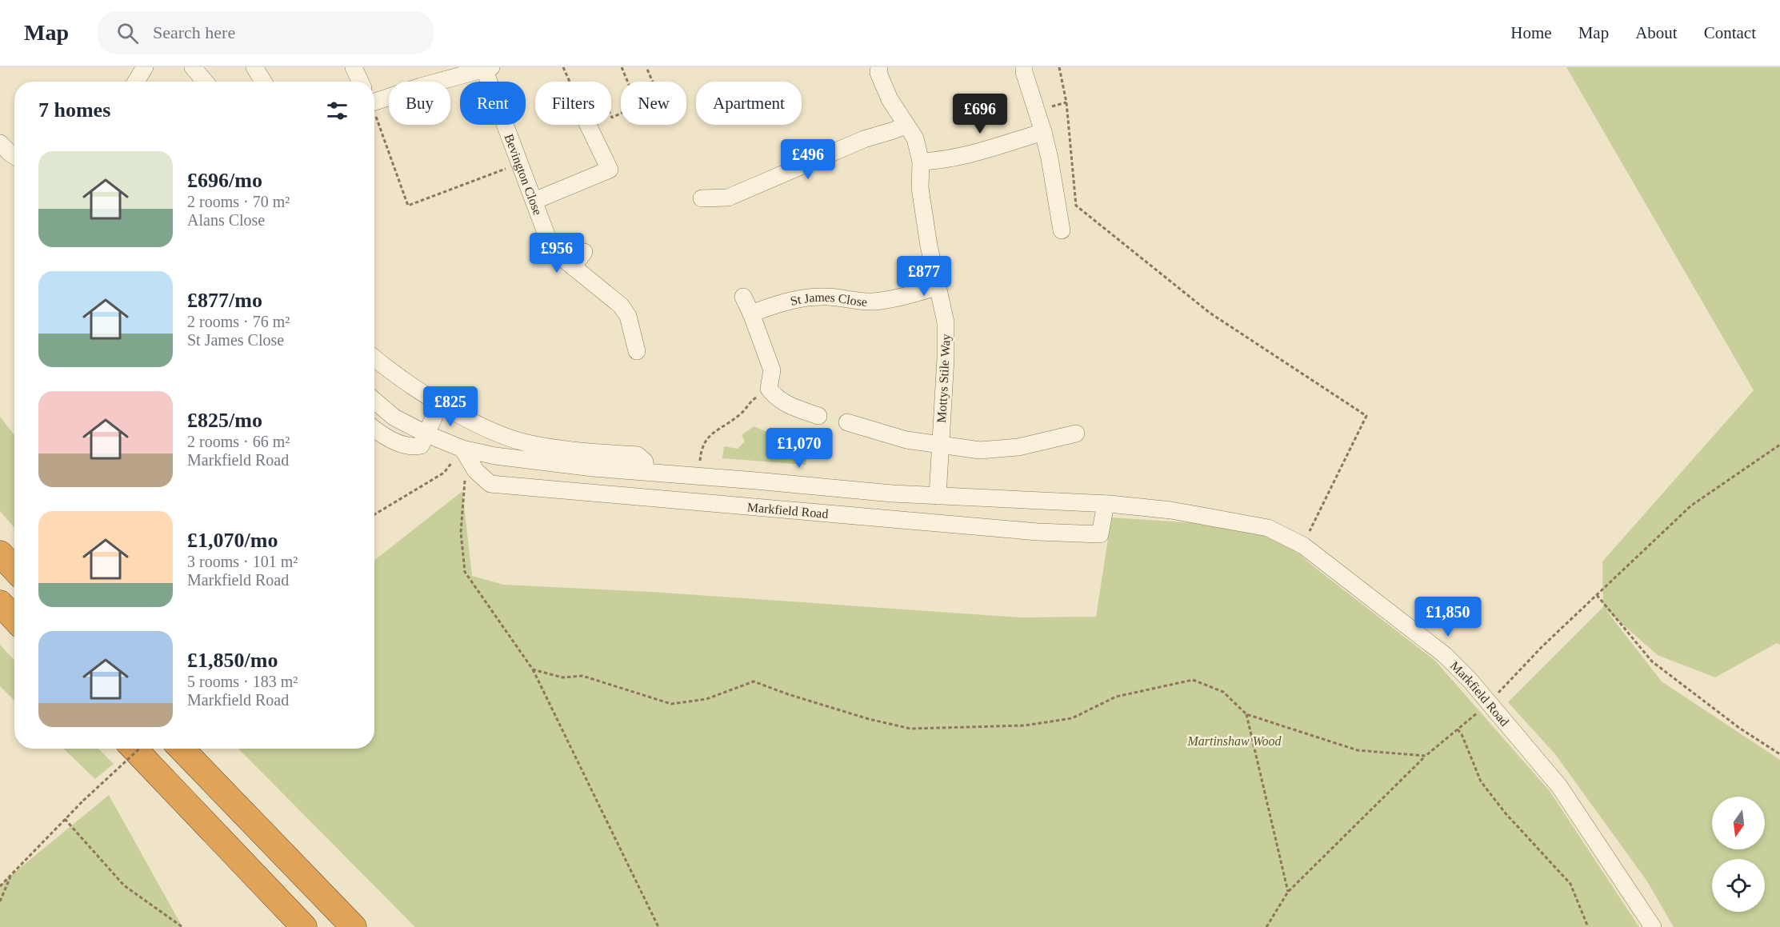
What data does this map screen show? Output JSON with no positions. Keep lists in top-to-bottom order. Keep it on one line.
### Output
{"streets":{"street":["Bevington Close","St James Close","Mottys Stile Way","Markfield Road"]},"crossings":[["St James Close","Mottys Stile Way"],["Mottys Stile Way","Markfield Road"]],"parks":["Martinshaw Wood"],"north":"bottom","page":{"header":"Map","search":"Search here","nav":["Home","Map","About","Contact"],"chip":["Buy","Rent","Filters","New","Apartment"],"heading":"7 homes","price":["£696","£496","£956","£877","£825","£1,070","£1,850"],"list":[{"name":"£696/mo","note":"2 rooms · 70 m² · Alans Close"},{"name":"£877/mo","note":"2 rooms · 76 m² · St James Close"},{"name":"£825/mo","note":"2 rooms · 66 m² · Markfield Road"},{"name":"£1,070/mo","note":"3 rooms · 101 m² · Markfield Road"},{"name":"£1,850/mo","note":"5 rooms · 183 m² · Markfield Road"}]}}
